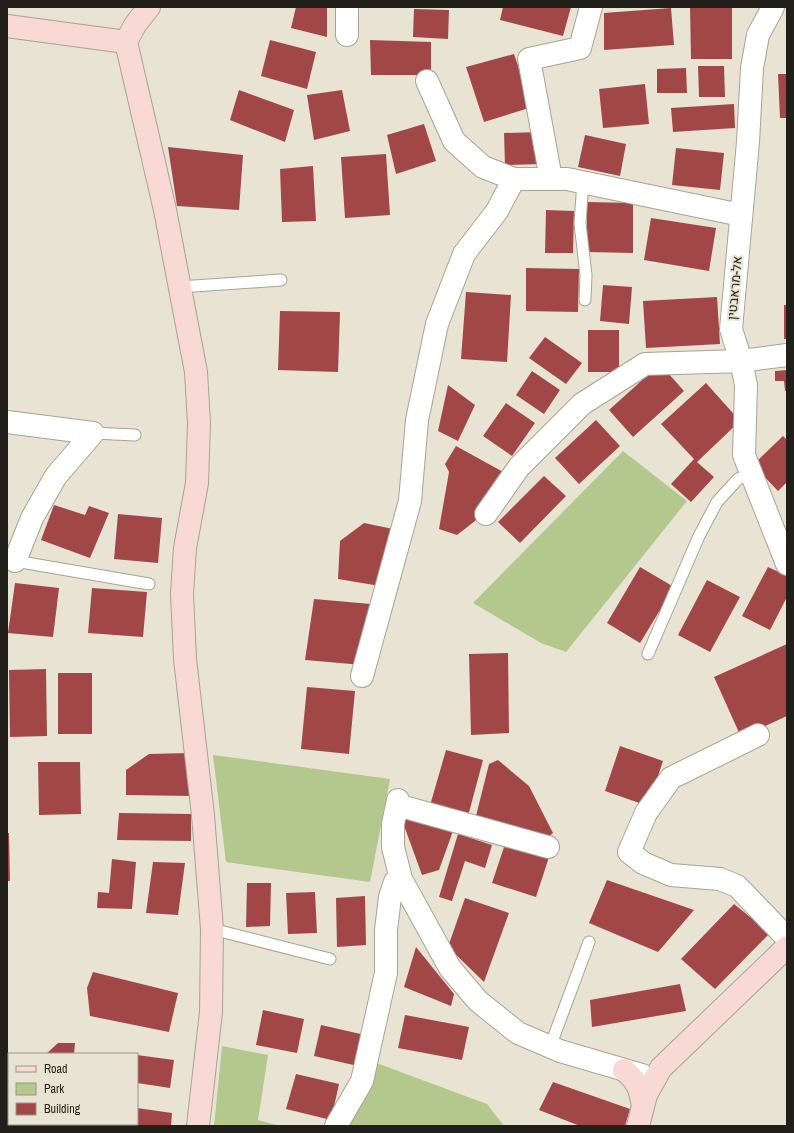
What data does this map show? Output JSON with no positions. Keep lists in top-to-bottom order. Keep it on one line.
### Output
{"streets":{"street":["אל-מראבטין"]},"legend":["Road","Park","Building"]}
